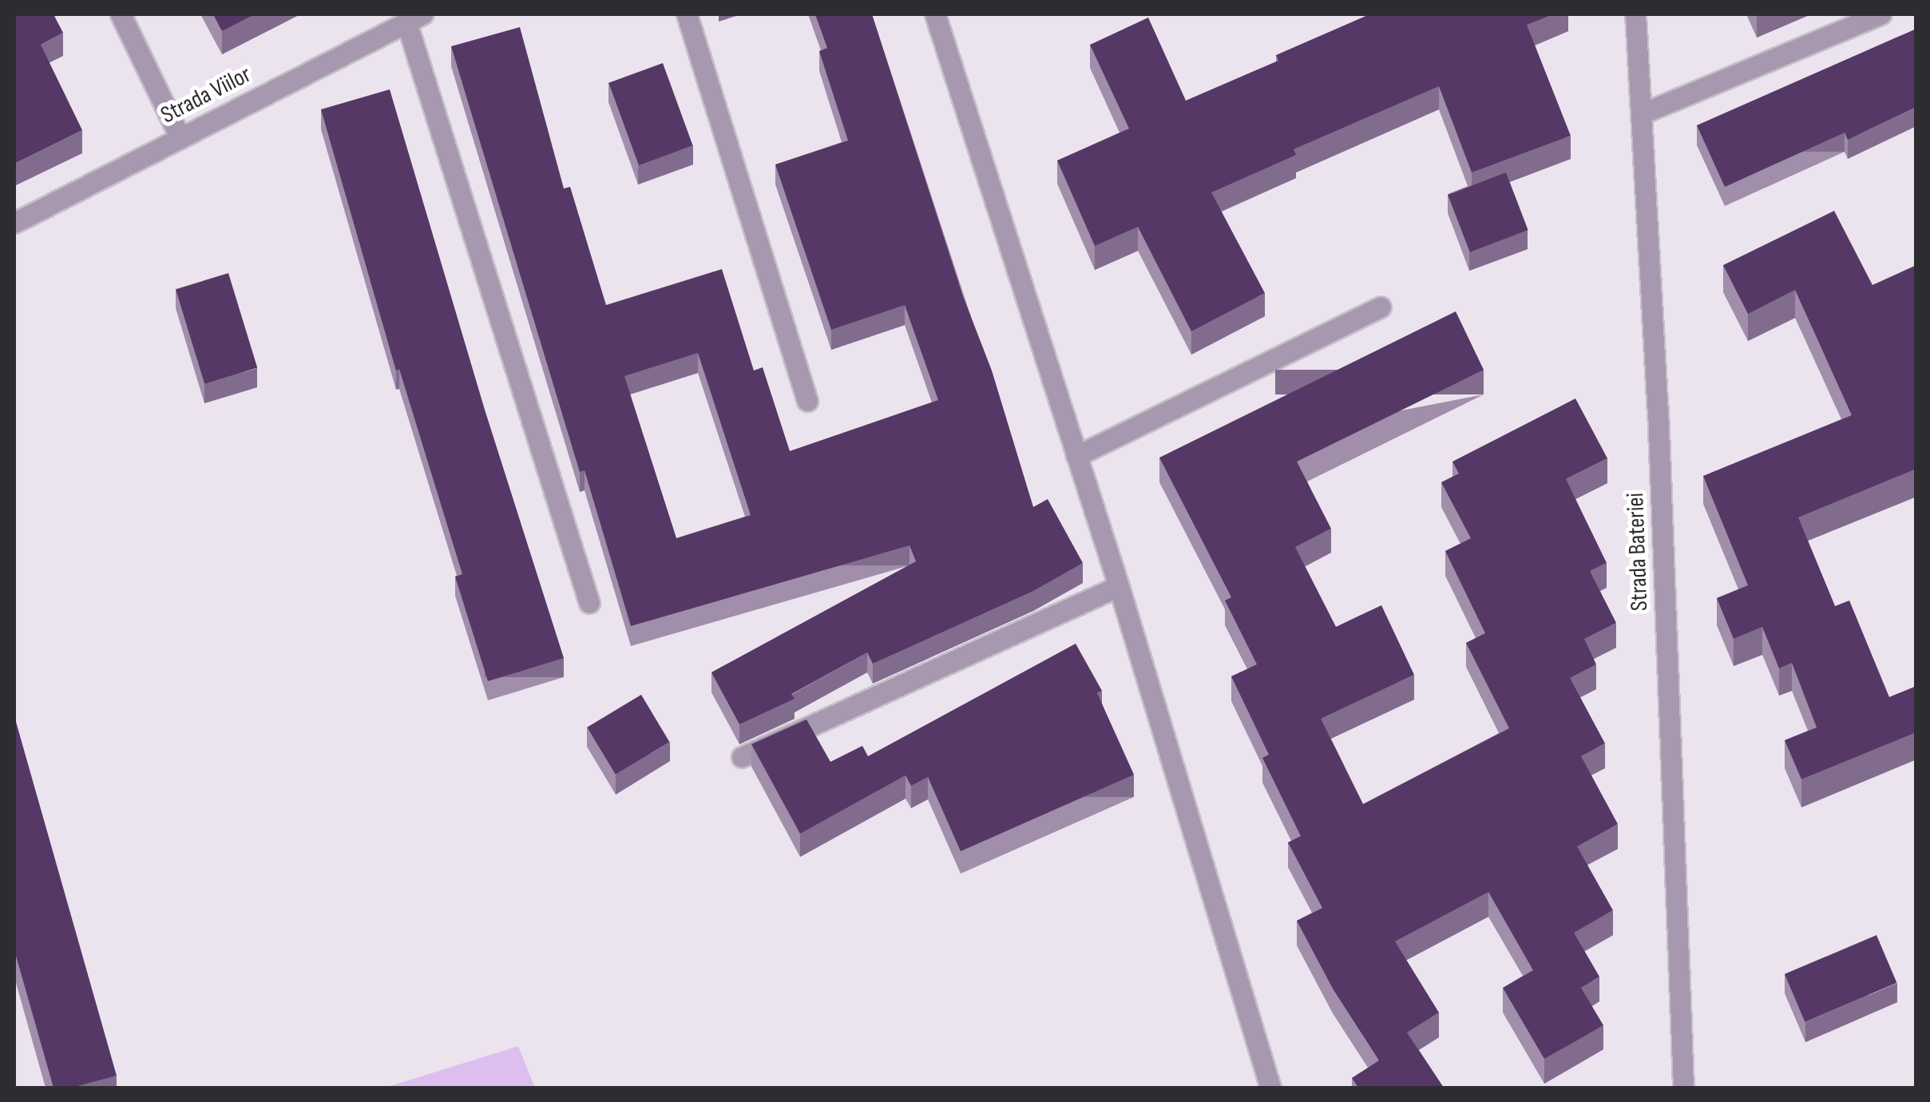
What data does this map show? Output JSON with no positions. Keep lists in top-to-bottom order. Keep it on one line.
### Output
{"streets":{"street":["Strada Viilor","Strada Bateriei"]}}
